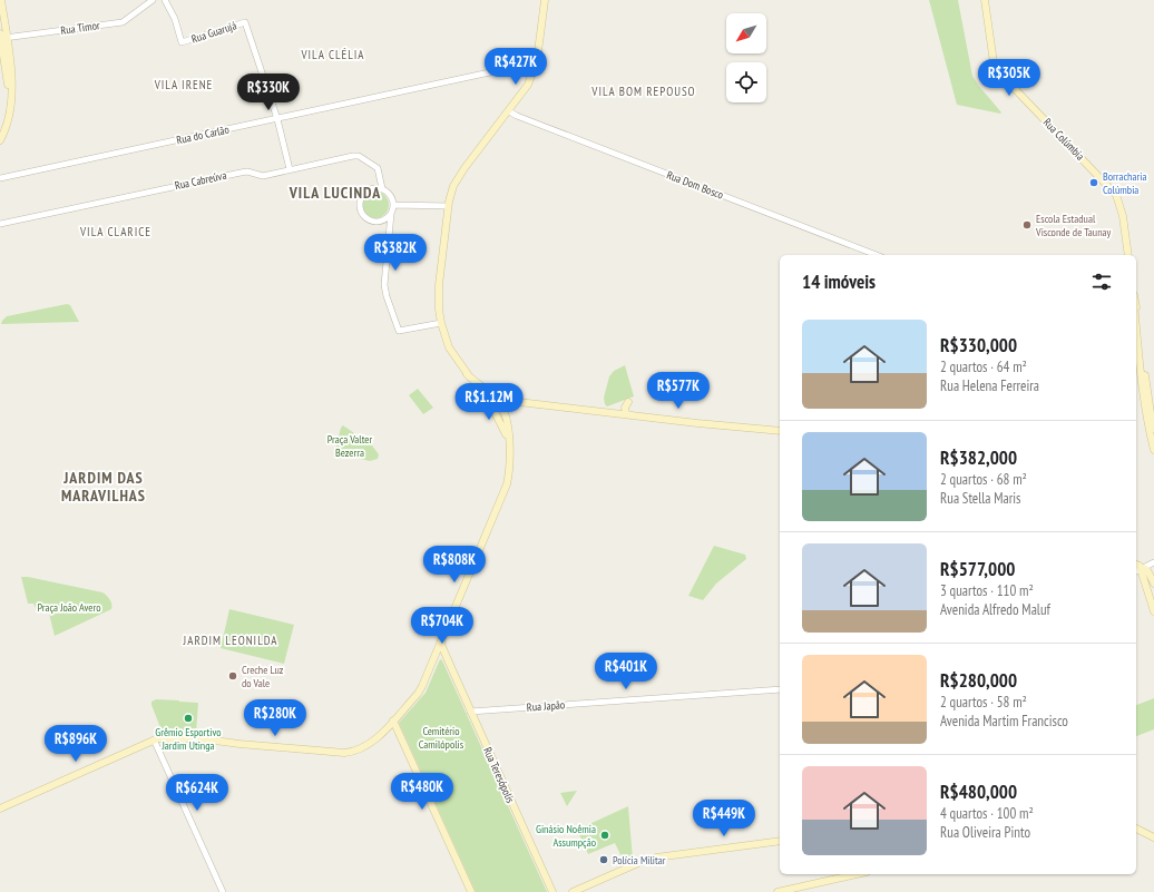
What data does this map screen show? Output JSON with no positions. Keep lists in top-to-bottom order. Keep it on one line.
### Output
{"streets":{"main road":["Rua Colúmbia","Rua Teresópolis"],"street":["Rua Timor","Rua Guarujá","Rua do Carlão","Rua Cabreúva","Rua Dom Bosco","Rua Japão"]},"crossings":[["Rua Guarujá","Rua do Carlão"],["Rua Japão","Rua Teresópolis"]],"districts":["VILA CLÉLIA","VILA IRENE","VILA BOM REPOUSO","VILA LUCINDA","VILA CLARICE","JARDIM DAS MARAVILHAS","JARDIM LEONILDA"],"parks":["Praça Valter Bezerra","Praça João Avero","Cemitério Camilópolis"],"places":["Borracharia Colúmbia","Escola Estadual Visconde de Taunay","Creche Luz do Vale","Grêmio Esportivo Jardim Utinga","Ginásio Noêmia Assumpção","Polícia Militar"],"north":"bottom left","page":{"price":["R$427K","R$305K","R$330K","R$382K","R$577K","R$1.12M","R$808K","R$704K","R$401K","R$280K","R$896K","R$480K","R$624K","R$449K"],"heading":"14 imóveis","list":[{"name":"R$330,000","note":"2 quartos · 64 m² · Rua Helena Ferreira"},{"name":"R$382,000","note":"2 quartos · 68 m² · Rua Stella Maris"},{"name":"R$577,000","note":"3 quartos · 110 m² · Avenida Alfredo Maluf"},{"name":"R$280,000","note":"2 quartos · 58 m² · Avenida Martim Francisco"},{"name":"R$480,000","note":"4 quartos · 100 m² · Rua Oliveira Pinto"}]}}
